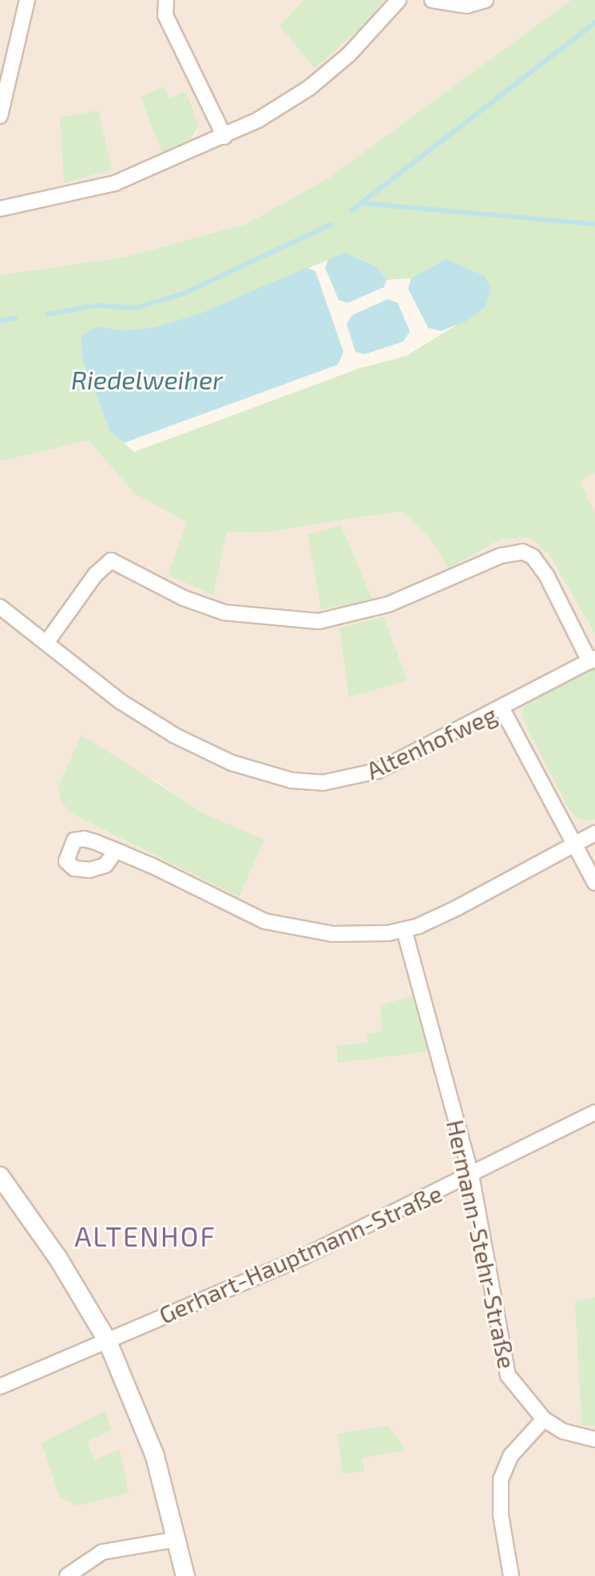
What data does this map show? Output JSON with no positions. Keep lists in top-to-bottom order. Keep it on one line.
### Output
{"streets":{"street":["Altenhofweg","Hermann-Stehr-Straße","Gerhart-Hauptmann-Straße"]},"crossings":[["Hermann-Stehr-Straße","Gerhart-Hauptmann-Straße"]],"districts":["ALTENHOF"],"water":["Riedelweiher"]}
